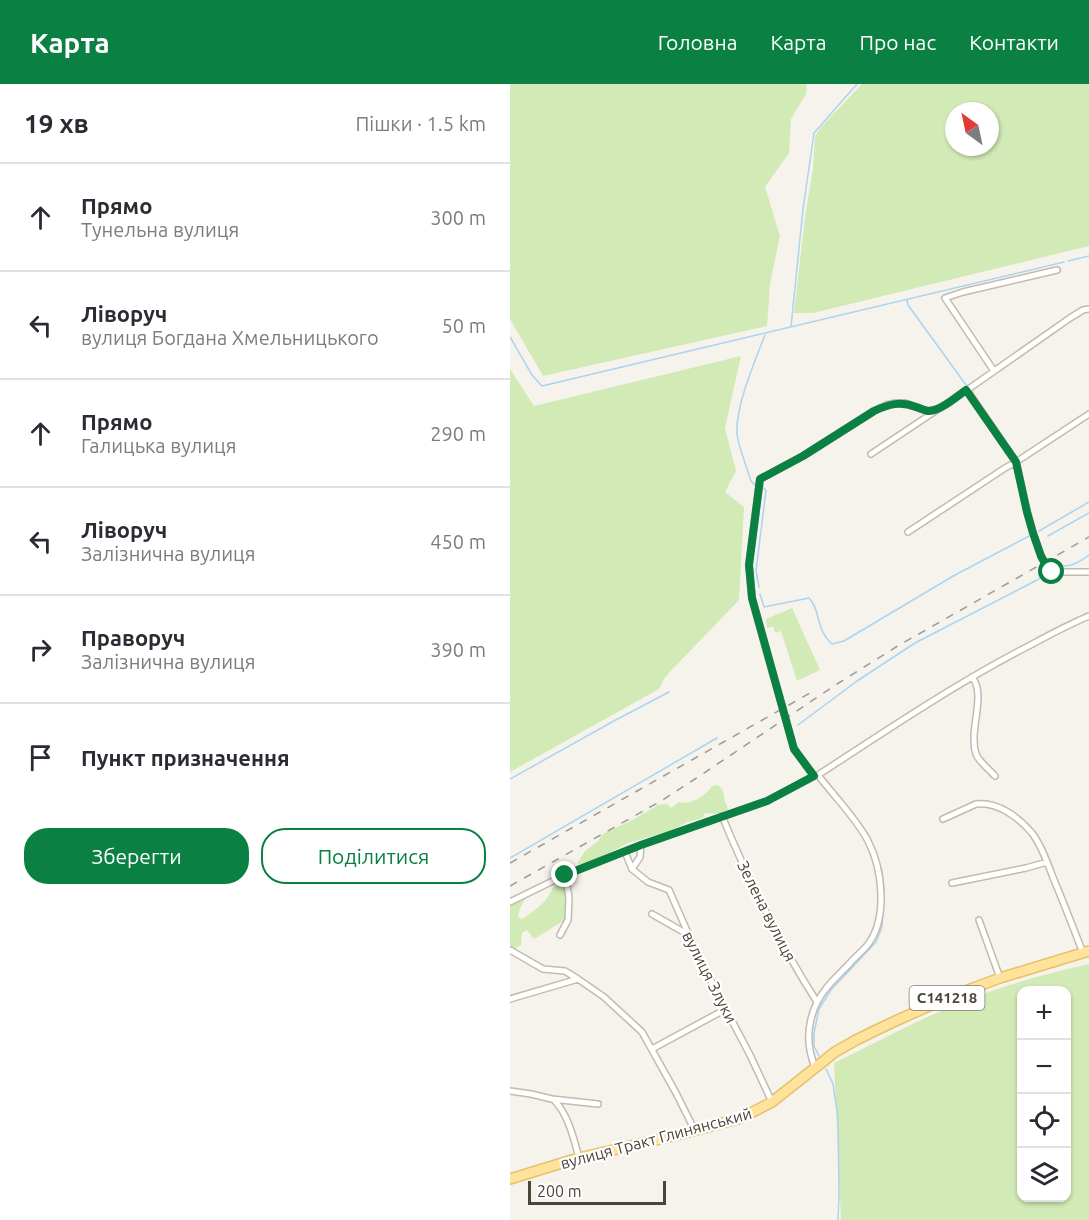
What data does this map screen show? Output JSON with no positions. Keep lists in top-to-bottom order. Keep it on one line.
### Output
{"streets":{"main road":["С141218","вулиця Тракт Глинянський"],"street":["Зелена вулиця","вулиця Злуки"]},"crossings":[["вулиця Злуки","вулиця Тракт Глинянський"]],"scale_bar":"200 m","north":"top left","page":{"header":"Карта","nav":["Головна","Карта","Про нас","Контакти"],"heading":["19 хв","Пішки · 1.5 km"],"list":[["Прямо","Тунельна вулиця","300 m"],["Ліворуч","вулиця Богдана Хмельницького","50 m"],["Прямо","Галицька вулиця","290 m"],["Ліворуч","Залізнична вулиця","450 m"],["Праворуч","Залізнична вулиця","390 m"],"Пункт призначення"],"buttons":["Зберегти","Поділитися"],"map_buttons":["+","−"],"scale":"200 m"}}
